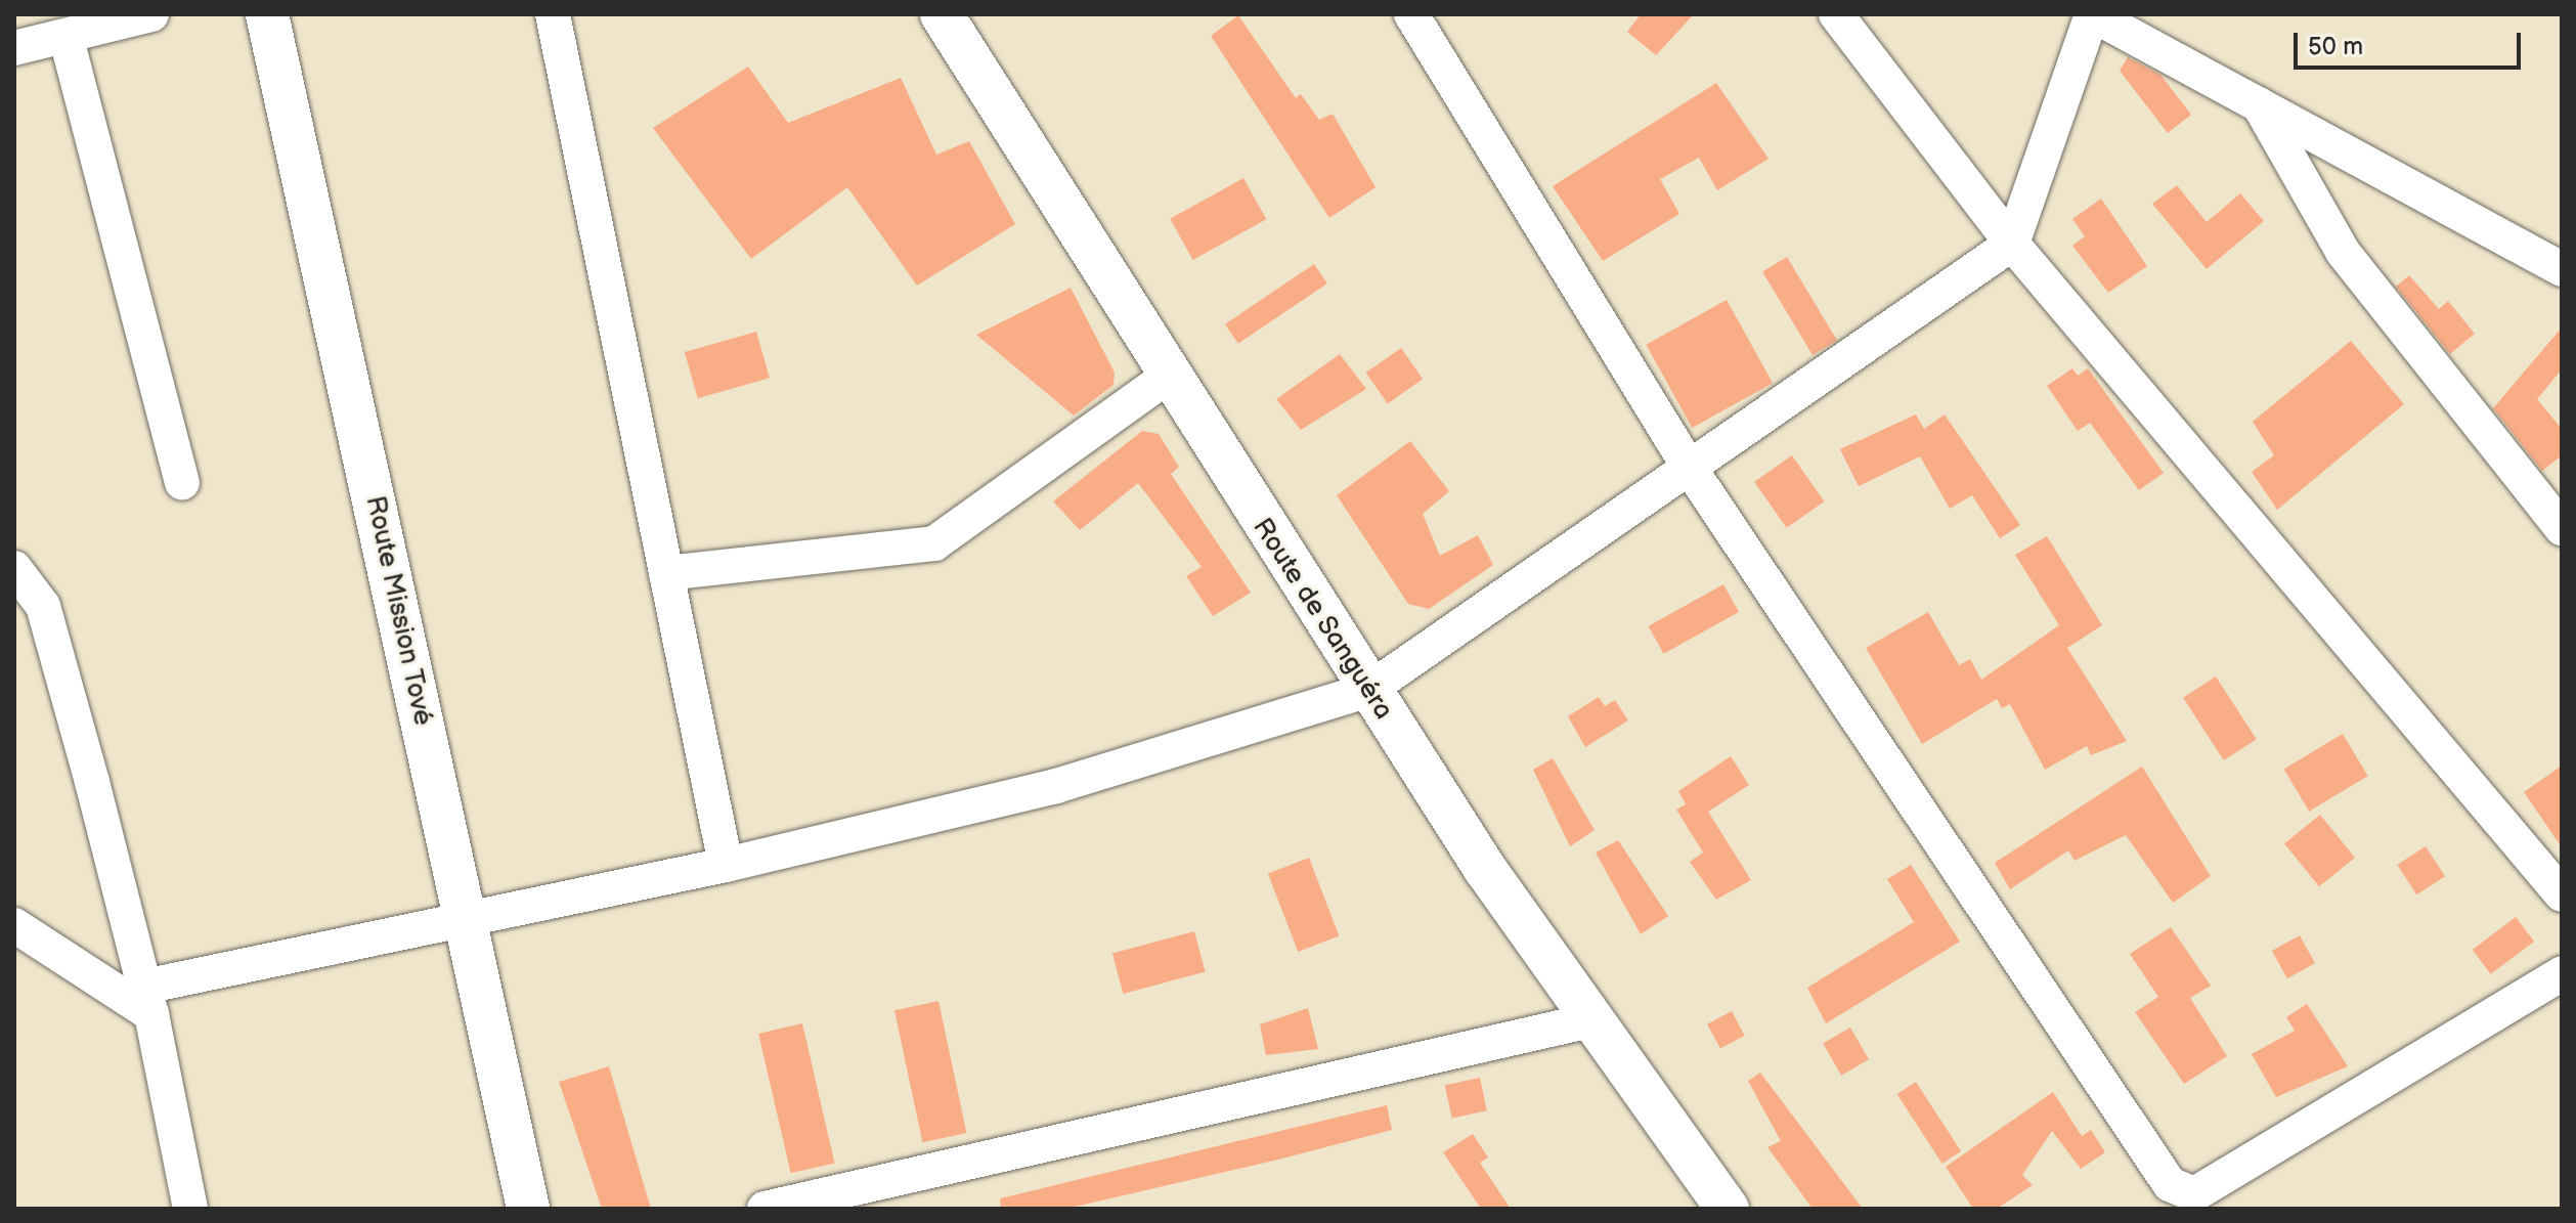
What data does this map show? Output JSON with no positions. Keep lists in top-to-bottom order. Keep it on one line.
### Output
{"streets":{"street":["Route Mission Tové","Route de Sanguéra"]},"scale_bar":"50 m"}
